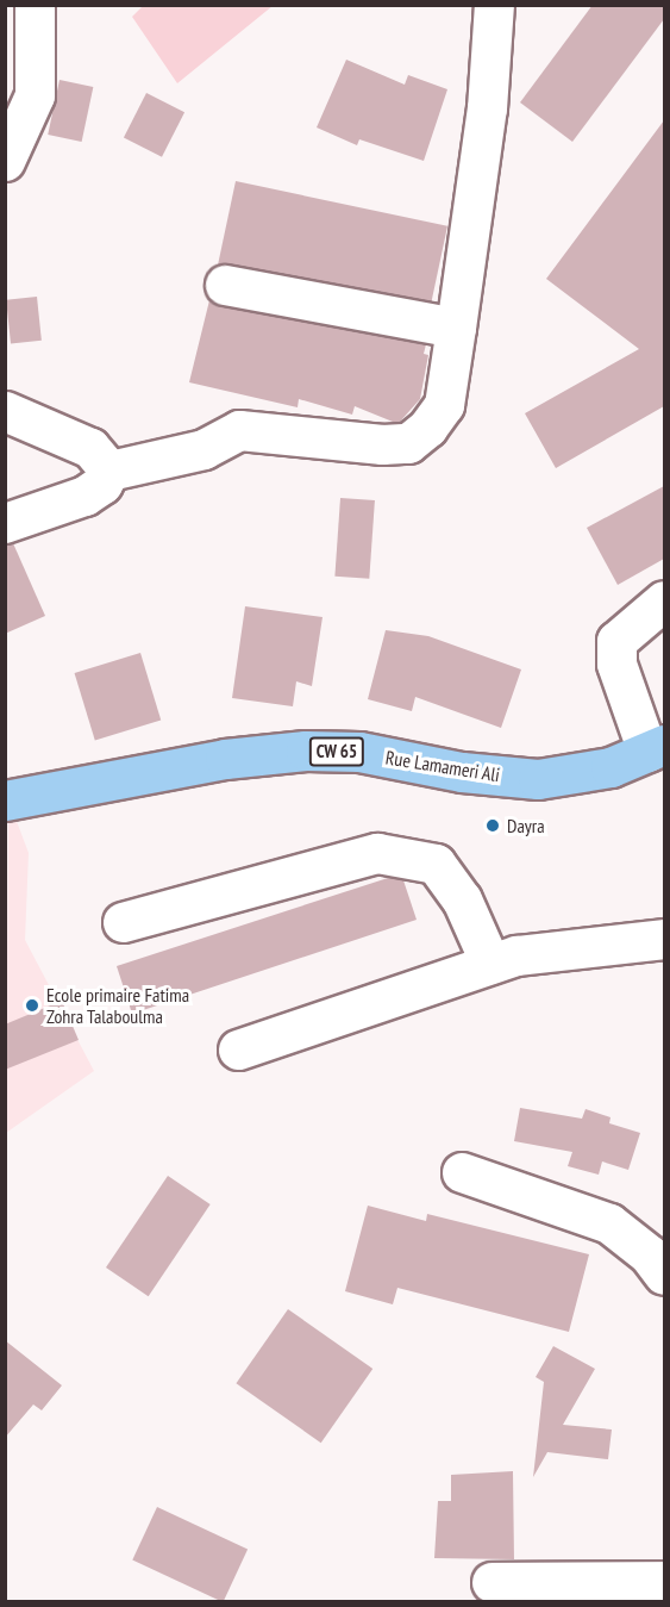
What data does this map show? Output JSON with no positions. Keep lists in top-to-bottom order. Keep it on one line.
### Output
{"streets":{"main road":["CW 65","Rue Lamameri Ali"]},"places":["Dayra","Ecole primaire Fatima Zohra Talaboulma"]}
